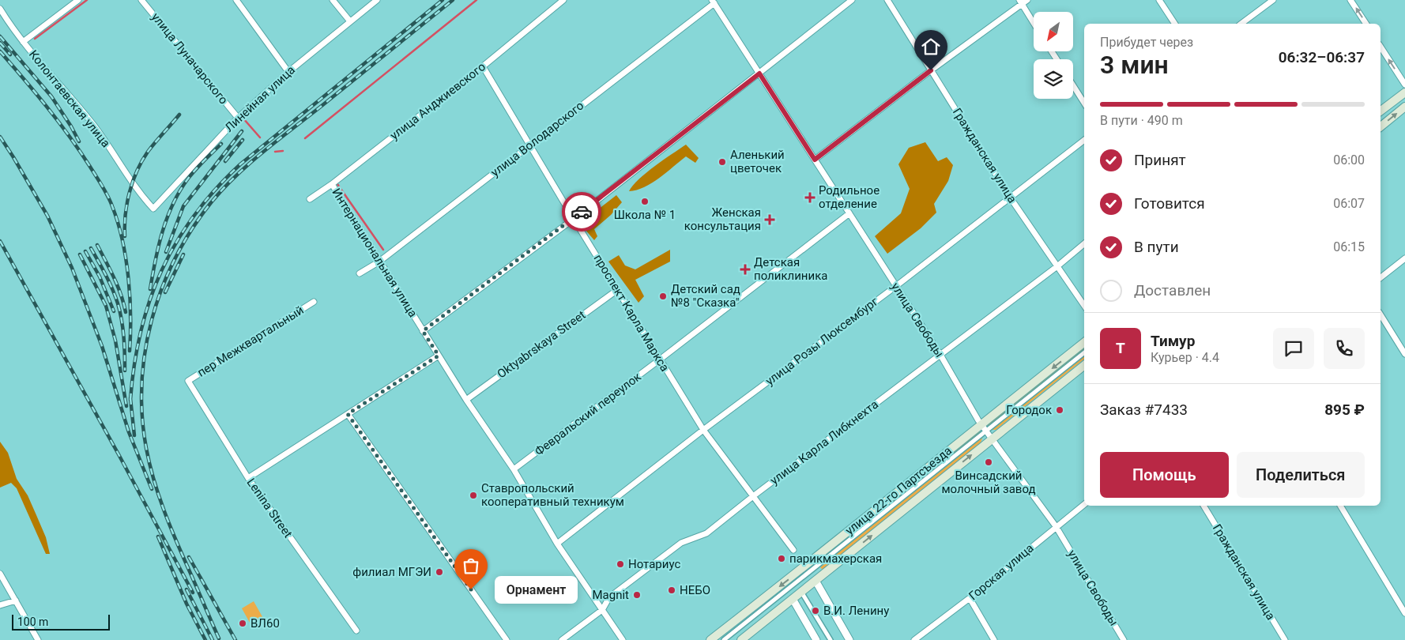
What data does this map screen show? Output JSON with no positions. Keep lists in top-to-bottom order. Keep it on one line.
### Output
{"streets":{"main road":["улица 22-го Партсъезда"],"street":["улица Луначарского","Колонтаевская улица","Линейная улица","улица Анджиевского","улица Володарского","Гражданская улица","Интернациональная улица","проспект Карла Маркса","улица Свободы","пер Межквартальный","улица Розы Люксембург","Oktyabrskaya Street","Февральский переулок","улица Карла Либкнехта","Lenina Street","Горская улица"]},"crossings":[["улица Луначарского","Линейная улица"],["Колонтаевская улица","Линейная улица"],["улица Анджиевского","Интернациональная улица"],["улица Анджиевского","проспект Карла Маркса"],["улица Володарского","Интернациональная улица"],["улица Володарского","проспект Карла Маркса"],["улица Володарского","улица Свободы"],["Гражданская улица","улица Розы Люксембург"],["Гражданская улица","улица Карла Либкнехта"],["Интернациональная улица","улица Розы Люксембург"],["Интернациональная улица","Oktyabrskaya Street"],["Интернациональная улица","Февральский переулок"],["Интернациональная улица","улица Карла Либкнехта"],["проспект Карла Маркса","улица Розы Люксембург"],["проспект Карла Маркса","Oktyabrskaya Street"],["проспект Карла Маркса","Февральский переулок"],["проспект Карла Маркса","улица Карла Либкнехта"],["улица Свободы","улица Розы Люксембург"],["улица Свободы","Февральский переулок"],["улица Свободы","улица Карла Либкнехта"],["улица Свободы","улица 22-го Партсъезда"],["улица Свободы","Горская улица"],["пер Межквартальный","Lenina Street"]],"places":{"other":["Аленький цветочек","Школа № 1","Детский сад №8 \"Сказка\"","Городок","Винсадский молочный завод","Ставропольский кооперативный техникум","парикмахерская","Нотариус","филиал МГЭИ","Орнамент","НЕБО","Magnit","В.И. Ленину","ВЛ60"],"health":["Родильное отделение","Женская консультация","Детская поликлиника"]},"scale_bar":"100 m","north":"bottom left","page":{"heading":["3 мин","Прибудет через","06:32–06:37"],"panel":["Тимур","Курьер · 4.4","Заказ #7433","895 ₽"],"bar":"В пути · 490 m","list":[["Принят","06:00"],["Готовится","06:07"],["В пути","06:15"],"Доставлен"],"round":"Т","buttons":["Помощь","Поделиться"],"bubble":"Орнамент","scale":"100 m"}}
